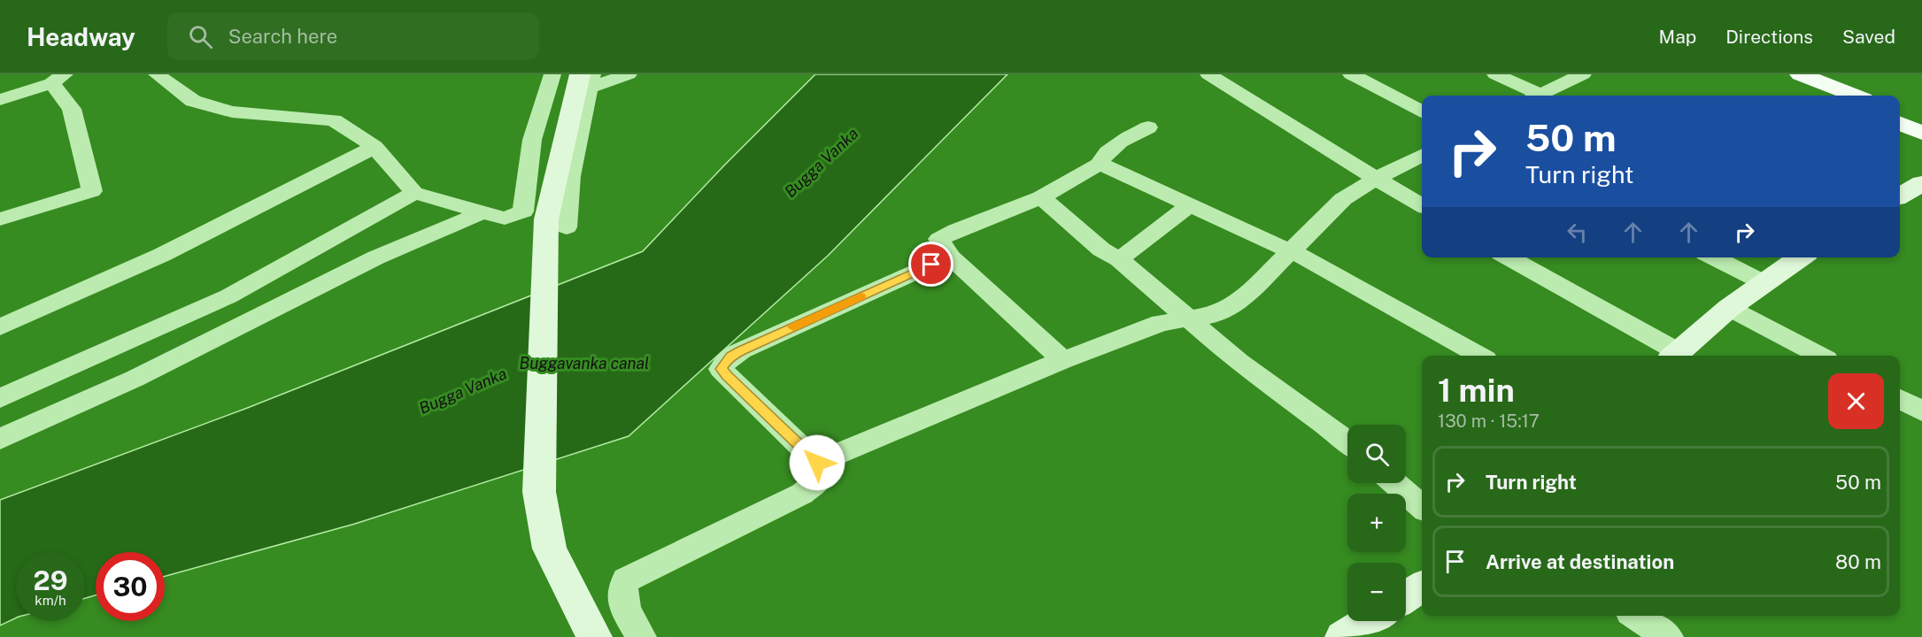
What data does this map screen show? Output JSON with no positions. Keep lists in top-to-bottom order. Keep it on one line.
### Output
{"water":["Bugga Vanka","Buggavanka canal"],"page":{"header":"Headway","search":"Search here","nav":["Map","Directions","Saved"],"turn":["50 m","Turn right"],"heading":["1 min","130 m · 15:17"],"map_buttons":["+","−"],"list":[{"name":"Turn right","value":"50 m"},{"name":"Arrive at destination","value":"80 m"}],"speed":"29 km/h","limit":"30"}}
